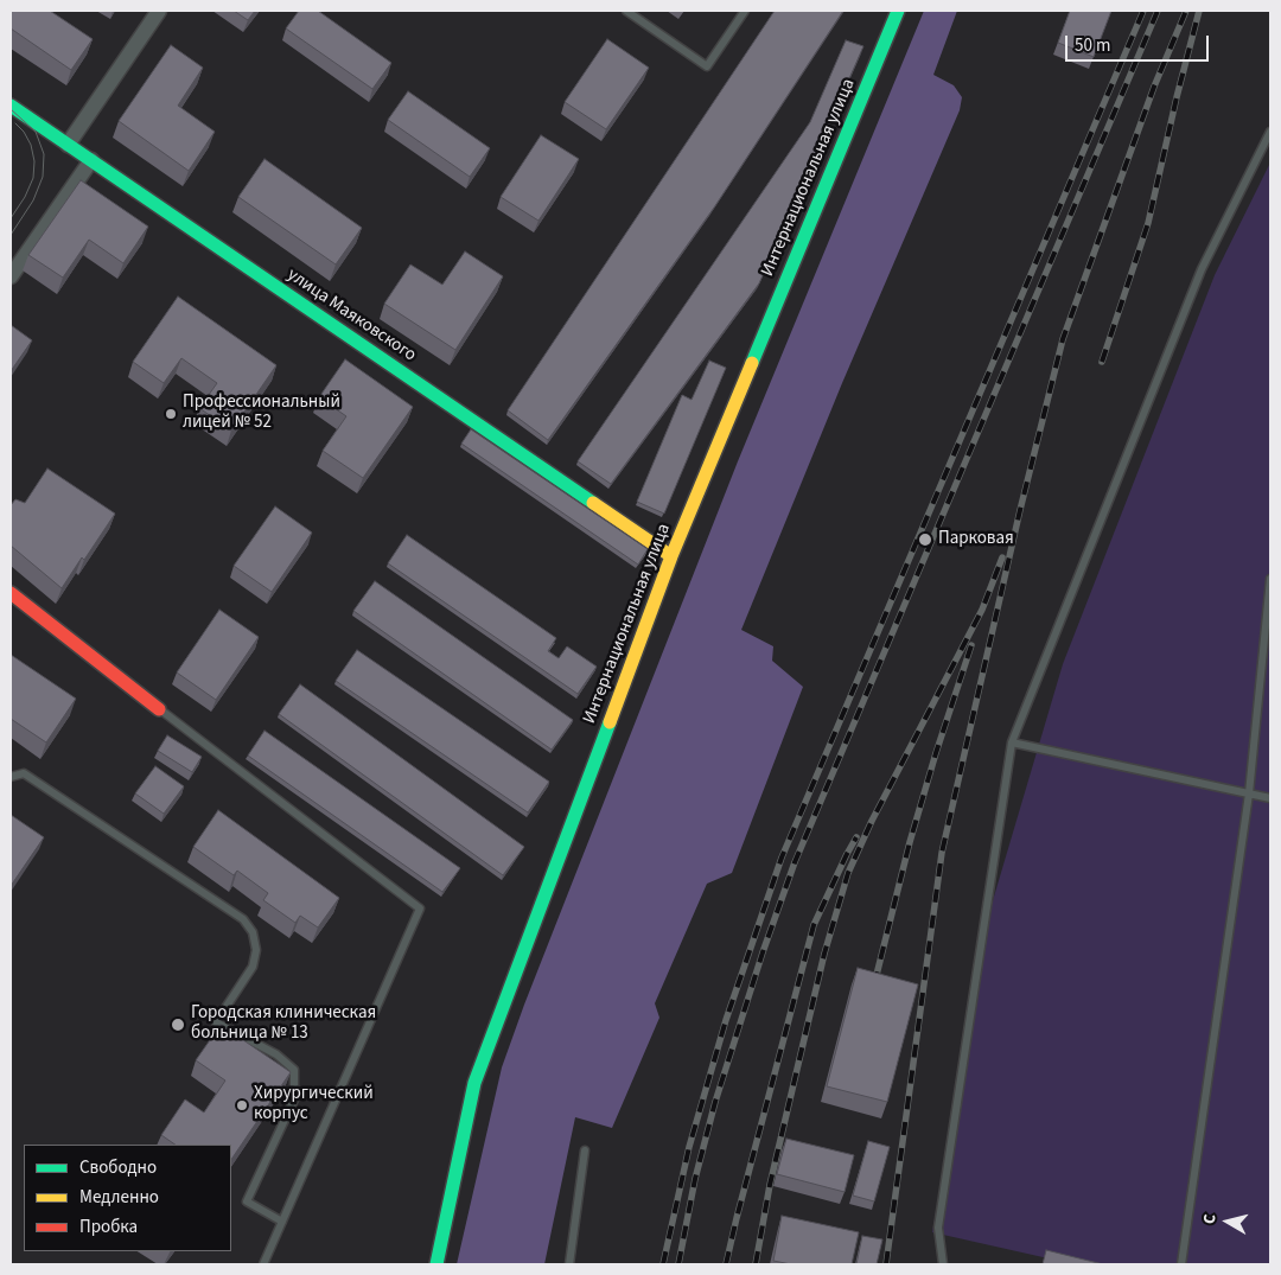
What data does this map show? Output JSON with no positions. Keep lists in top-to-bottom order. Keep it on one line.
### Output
{"streets":{"main road":["Интернациональная улица","улица Маяковского"]},"crossings":[["Интернациональная улица","улица Маяковского"]],"places":["Профессиональный лицей № 52","Парковая","Городская клиническая больница № 13","Хирургический корпус"],"legend":["Свободно","Медленно","Пробка"],"scale_bar":"50 m","north":"left"}
